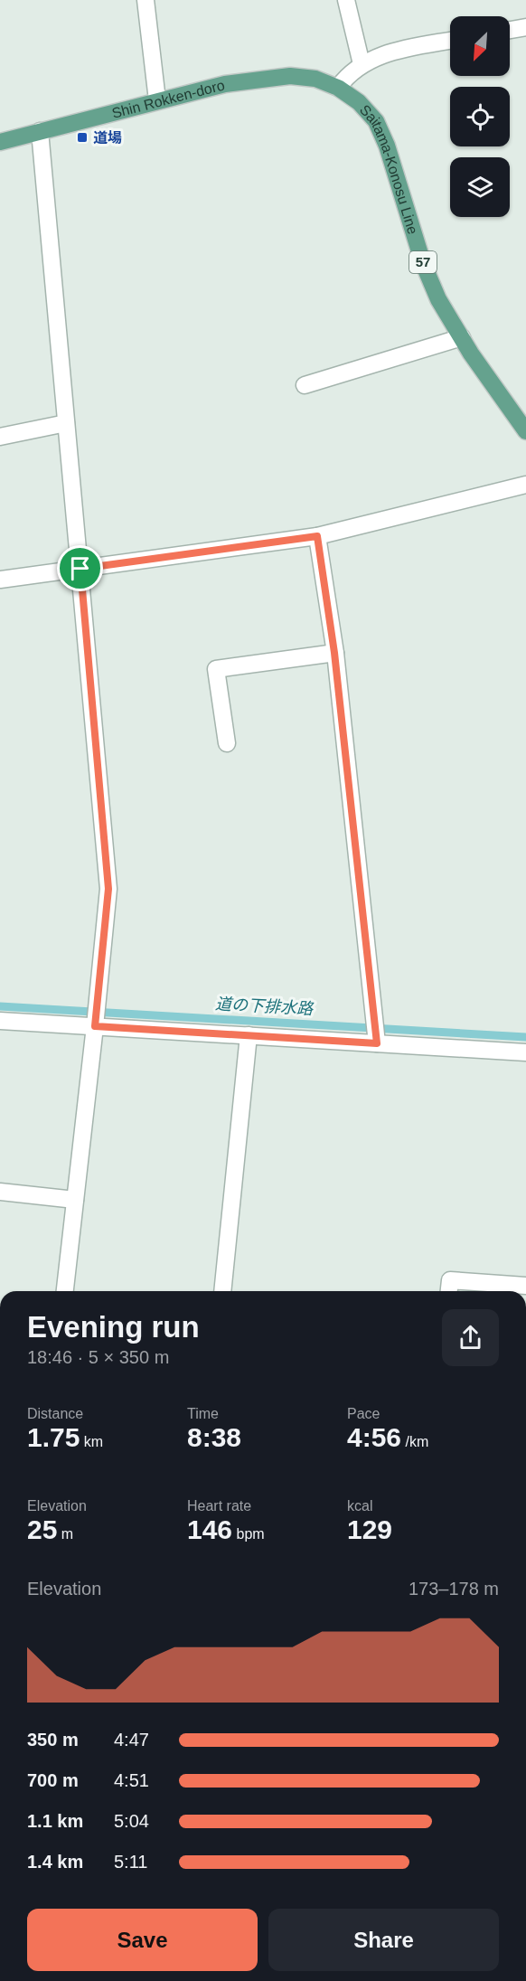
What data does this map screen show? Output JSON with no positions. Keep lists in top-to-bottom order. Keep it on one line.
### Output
{"streets":{"main road":["Shin Rokken-doro","Saitama-Konosu Line","57"]},"crossings":[["Shin Rokken-doro","Saitama-Konosu Line"]],"water":["道の下排水路"],"places":{"transit":["道場"]},"north":"bottom left","page":{"heading":["Evening run","18:46 · 5 × 350 m"],"stats":[["Distance","1.75 km"],["Time","8:38"],["Pace","4:56 /km"],["Elevation","25 m"],["Heart rate","146 bpm"],["kcal","129"]],"chart":["Elevation","173–178 m"],"list":[{"name":"350 m","note":"4:47"},{"name":"700 m","note":"4:51"},{"name":"1.1 km","note":"5:04"},{"name":"1.4 km","note":"5:11"}],"buttons":["Save","Share"]}}
